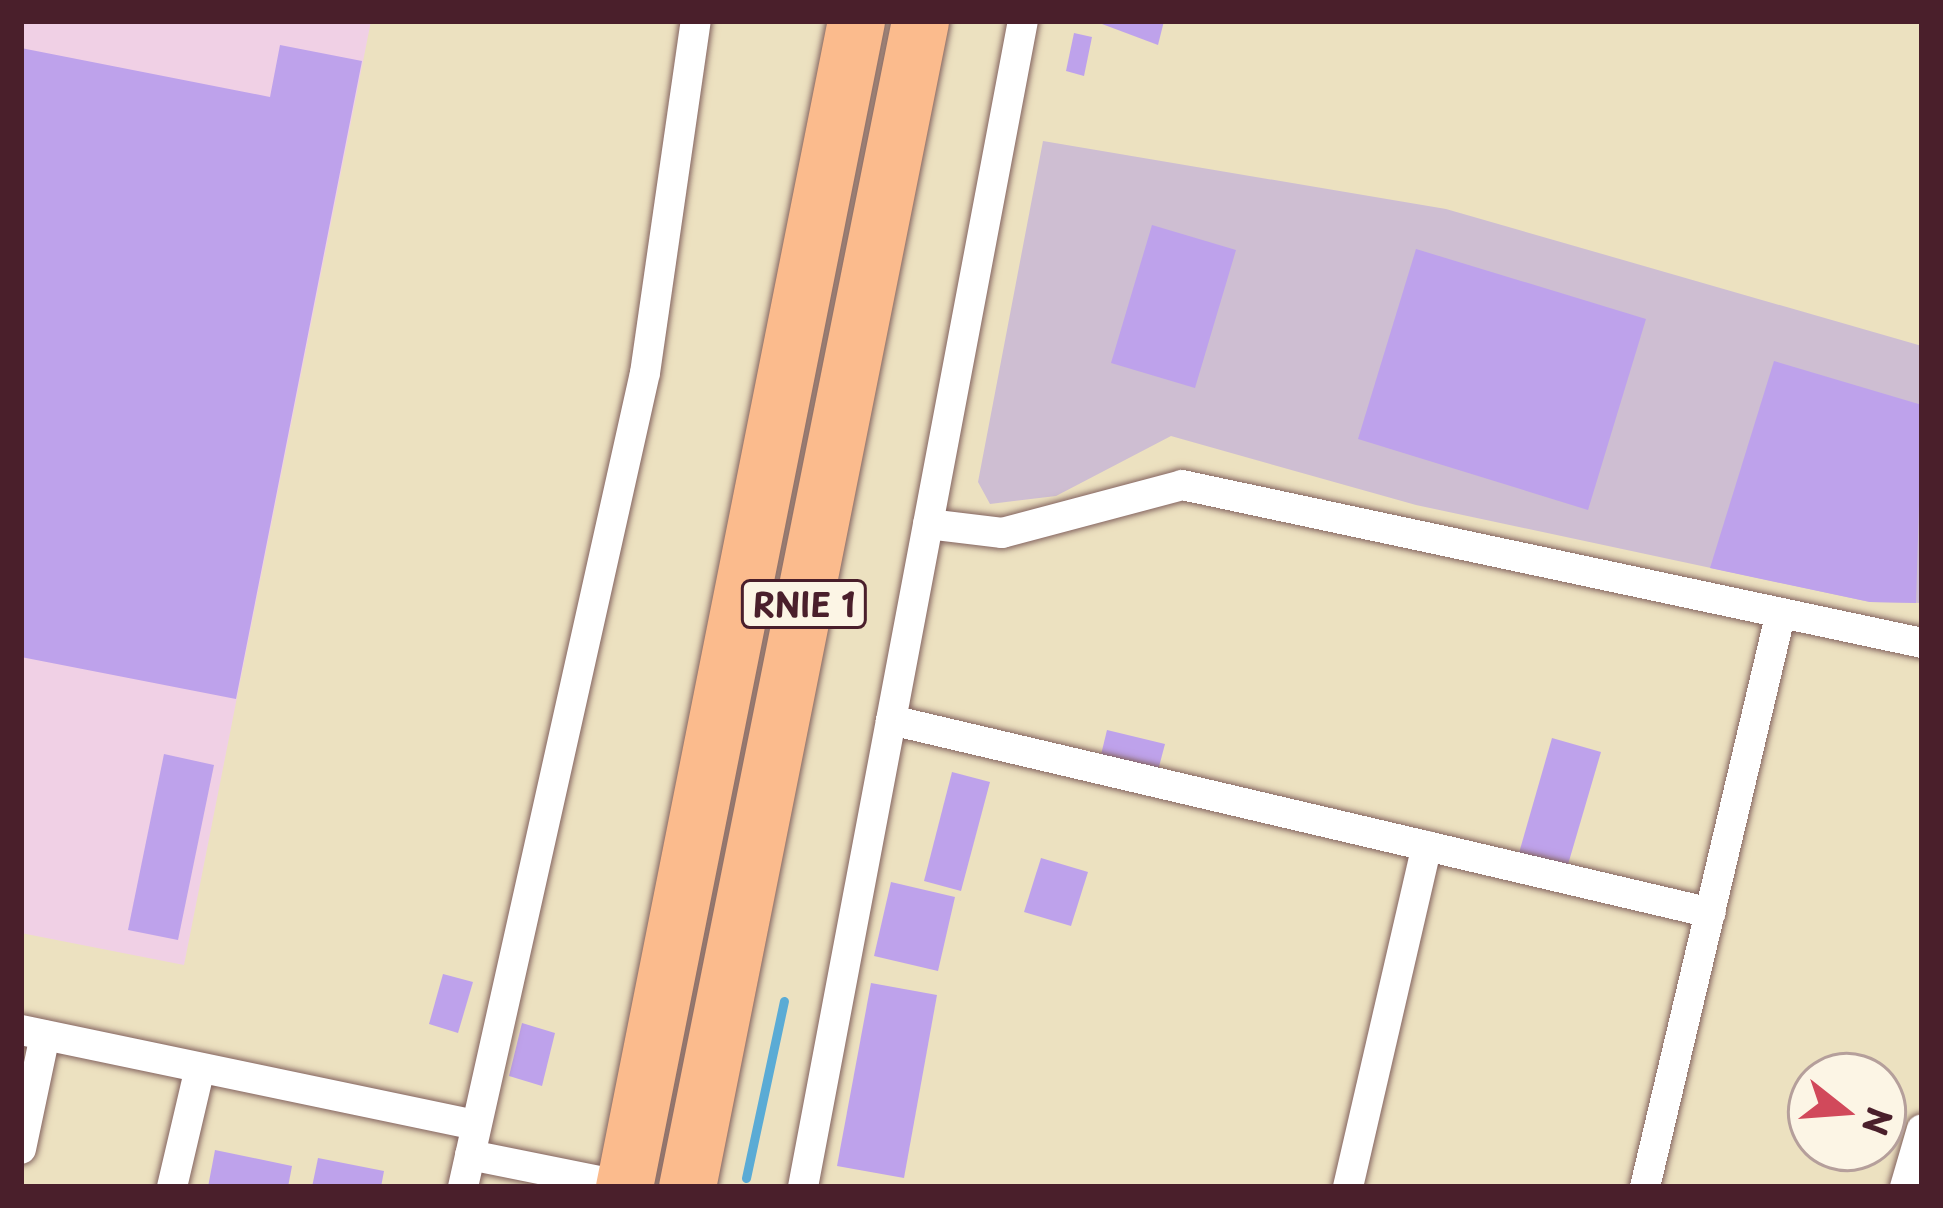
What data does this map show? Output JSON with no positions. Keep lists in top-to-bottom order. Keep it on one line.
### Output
{"streets":{"highway":["RNIE 1"]},"north":"right"}
